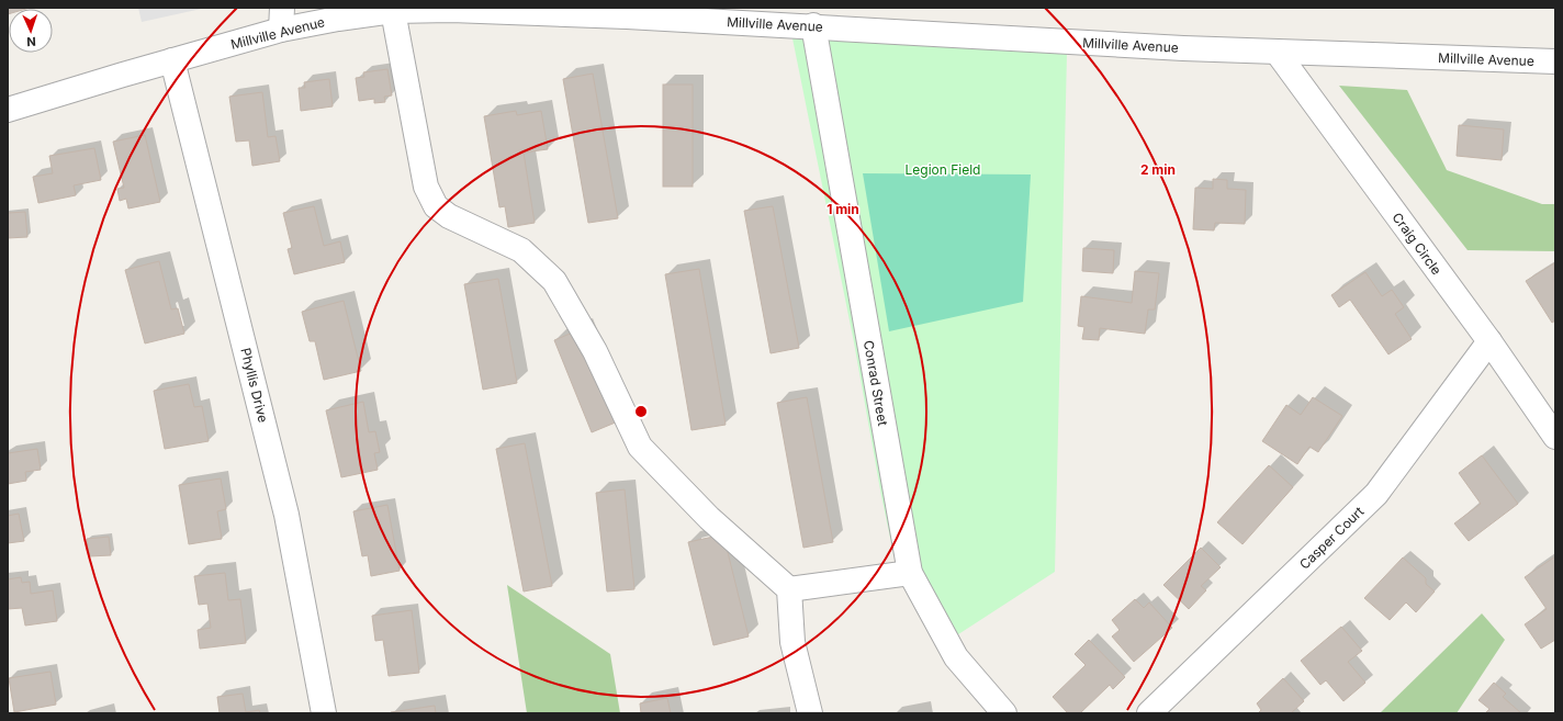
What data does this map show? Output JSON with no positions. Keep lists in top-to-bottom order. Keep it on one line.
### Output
{"streets":{"street":["Millville Avenue","Craig Circle","Conrad Street","Phyllis Drive","Casper Court"]},"crossings":[["Millville Avenue","Craig Circle"],["Millville Avenue","Conrad Street"],["Millville Avenue","Phyllis Drive"],["Craig Circle","Casper Court"]],"parks":["Legion Field"],"north":"bottom","rings":["2 min","1 min"]}
